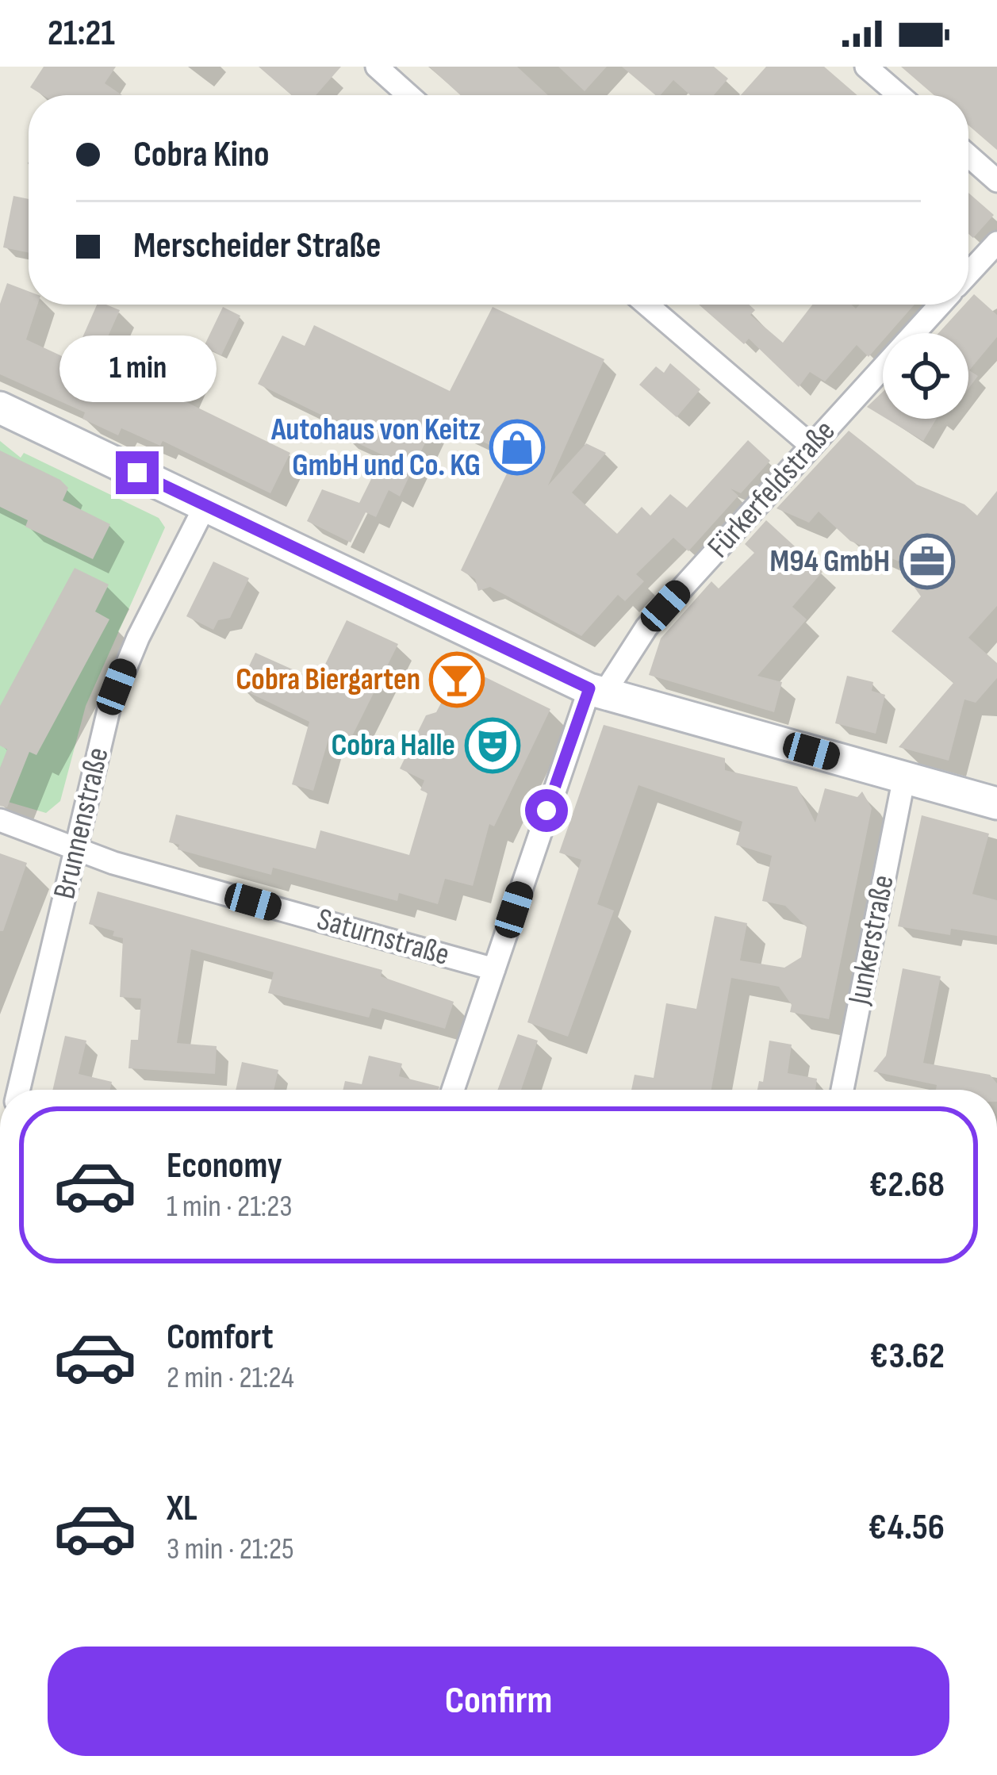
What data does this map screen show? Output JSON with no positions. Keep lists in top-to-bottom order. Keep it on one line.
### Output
{"streets":{"street":["Fürkerfeldstraße","Brunnenstraße","Saturnstraße","Junkerstraße"]},"crossings":[["Fürkerfeldstraße","Saturnstraße"],["Brunnenstraße","Saturnstraße"]],"places":{"shop":["Autohaus von Keitz GmbH und Co. KG"],"office":["M94 GmbH"],"bar":["Cobra Biergarten"],"theatre":["Cobra Halle"]},"page":{"status":"21:21","banner":["Cobra Kino","Merscheider Straße"],"bubble":"1 min","list":[{"name":"Economy","note":"1 min · 21:23","value":"€2.68"},{"name":"Comfort","note":"2 min · 21:24","value":"€3.62"},{"name":"XL","note":"3 min · 21:25","value":"€4.56"}],"buttons":"Confirm"}}
